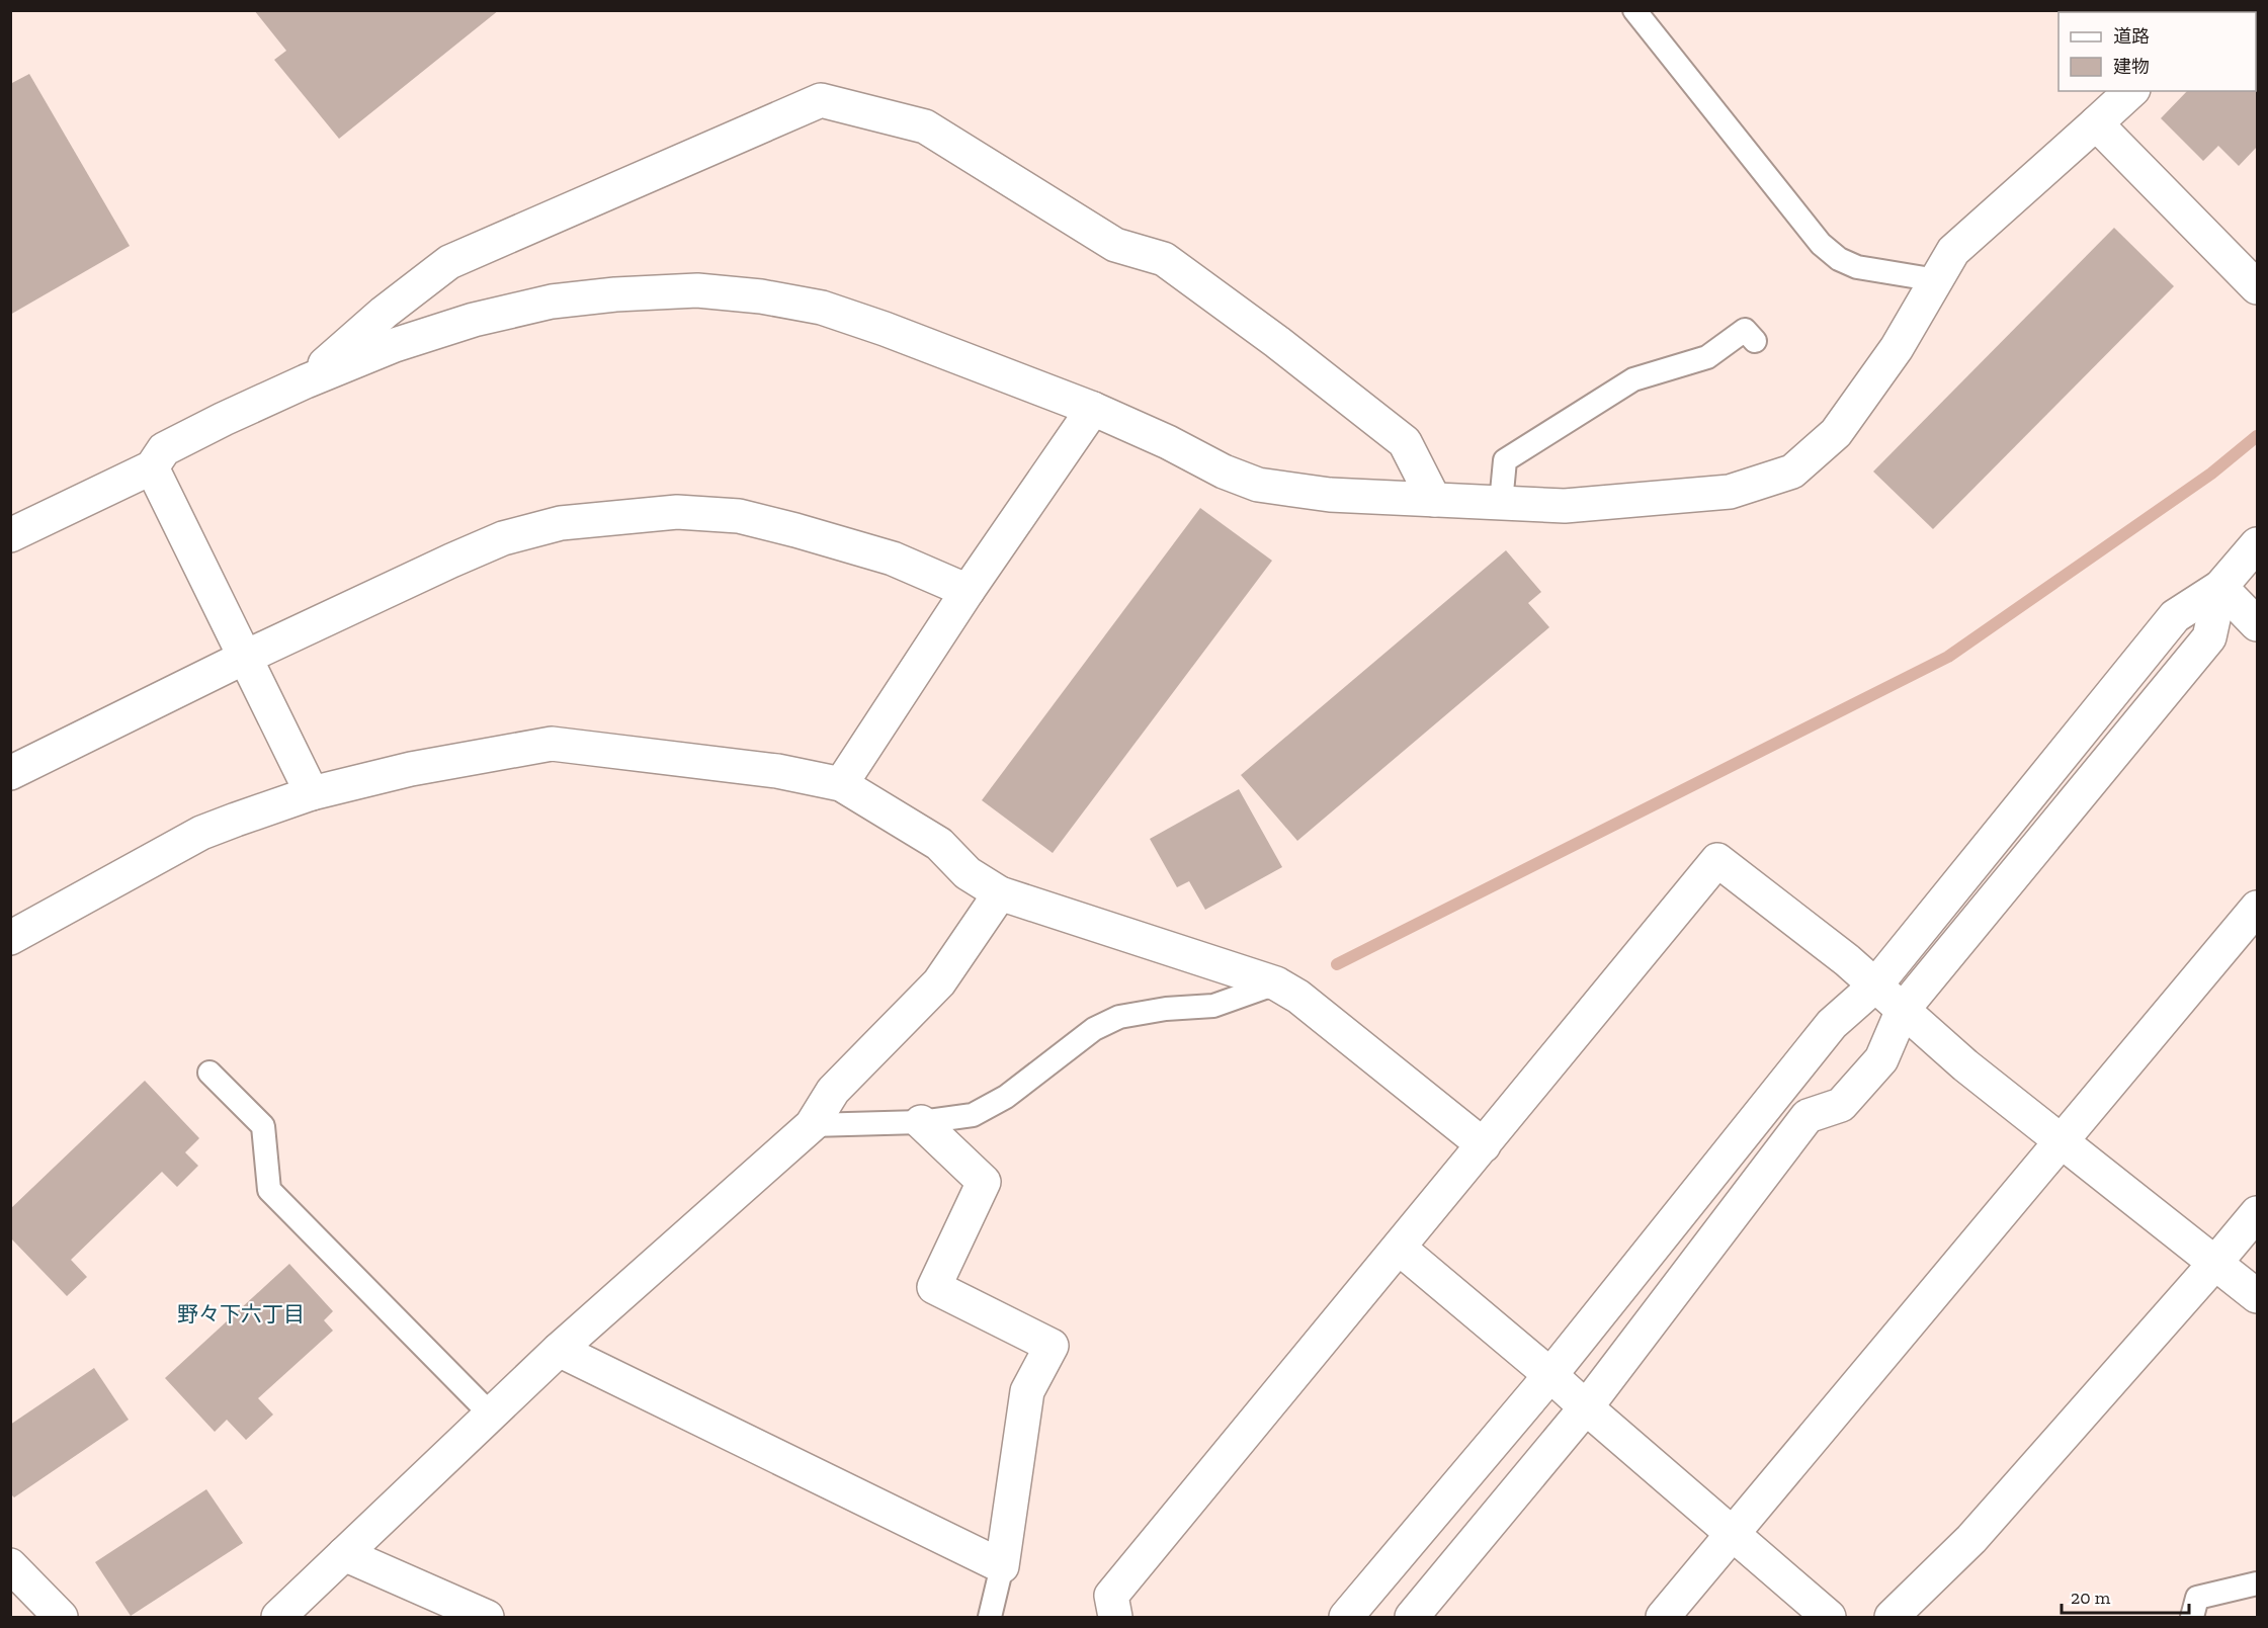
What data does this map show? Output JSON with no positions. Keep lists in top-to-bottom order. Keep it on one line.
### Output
{"districts":["野々下六丁目"],"legend":["道路","建物"],"scale_bar":"20 m"}
